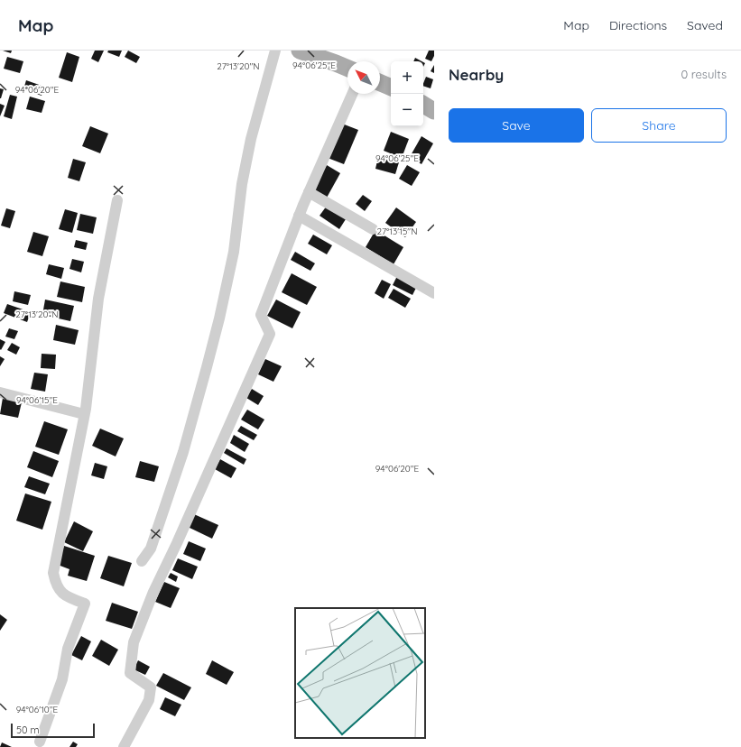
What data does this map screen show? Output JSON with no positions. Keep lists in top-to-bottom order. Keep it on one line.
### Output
{"scale_bar":"50 m","north":"top left","page":{"header":"Map","nav":["Map","Directions","Saved"],"heading":["Nearby","0 results"],"map_buttons":["+","−"],"buttons":["Save","Share"],"scale":"50 m"},"coordinates":["94°06'25\"E","27°13'20\"N","94°06'20\"E","27°13'15\"N","94°06'15\"E","94°06'10\"E"]}
